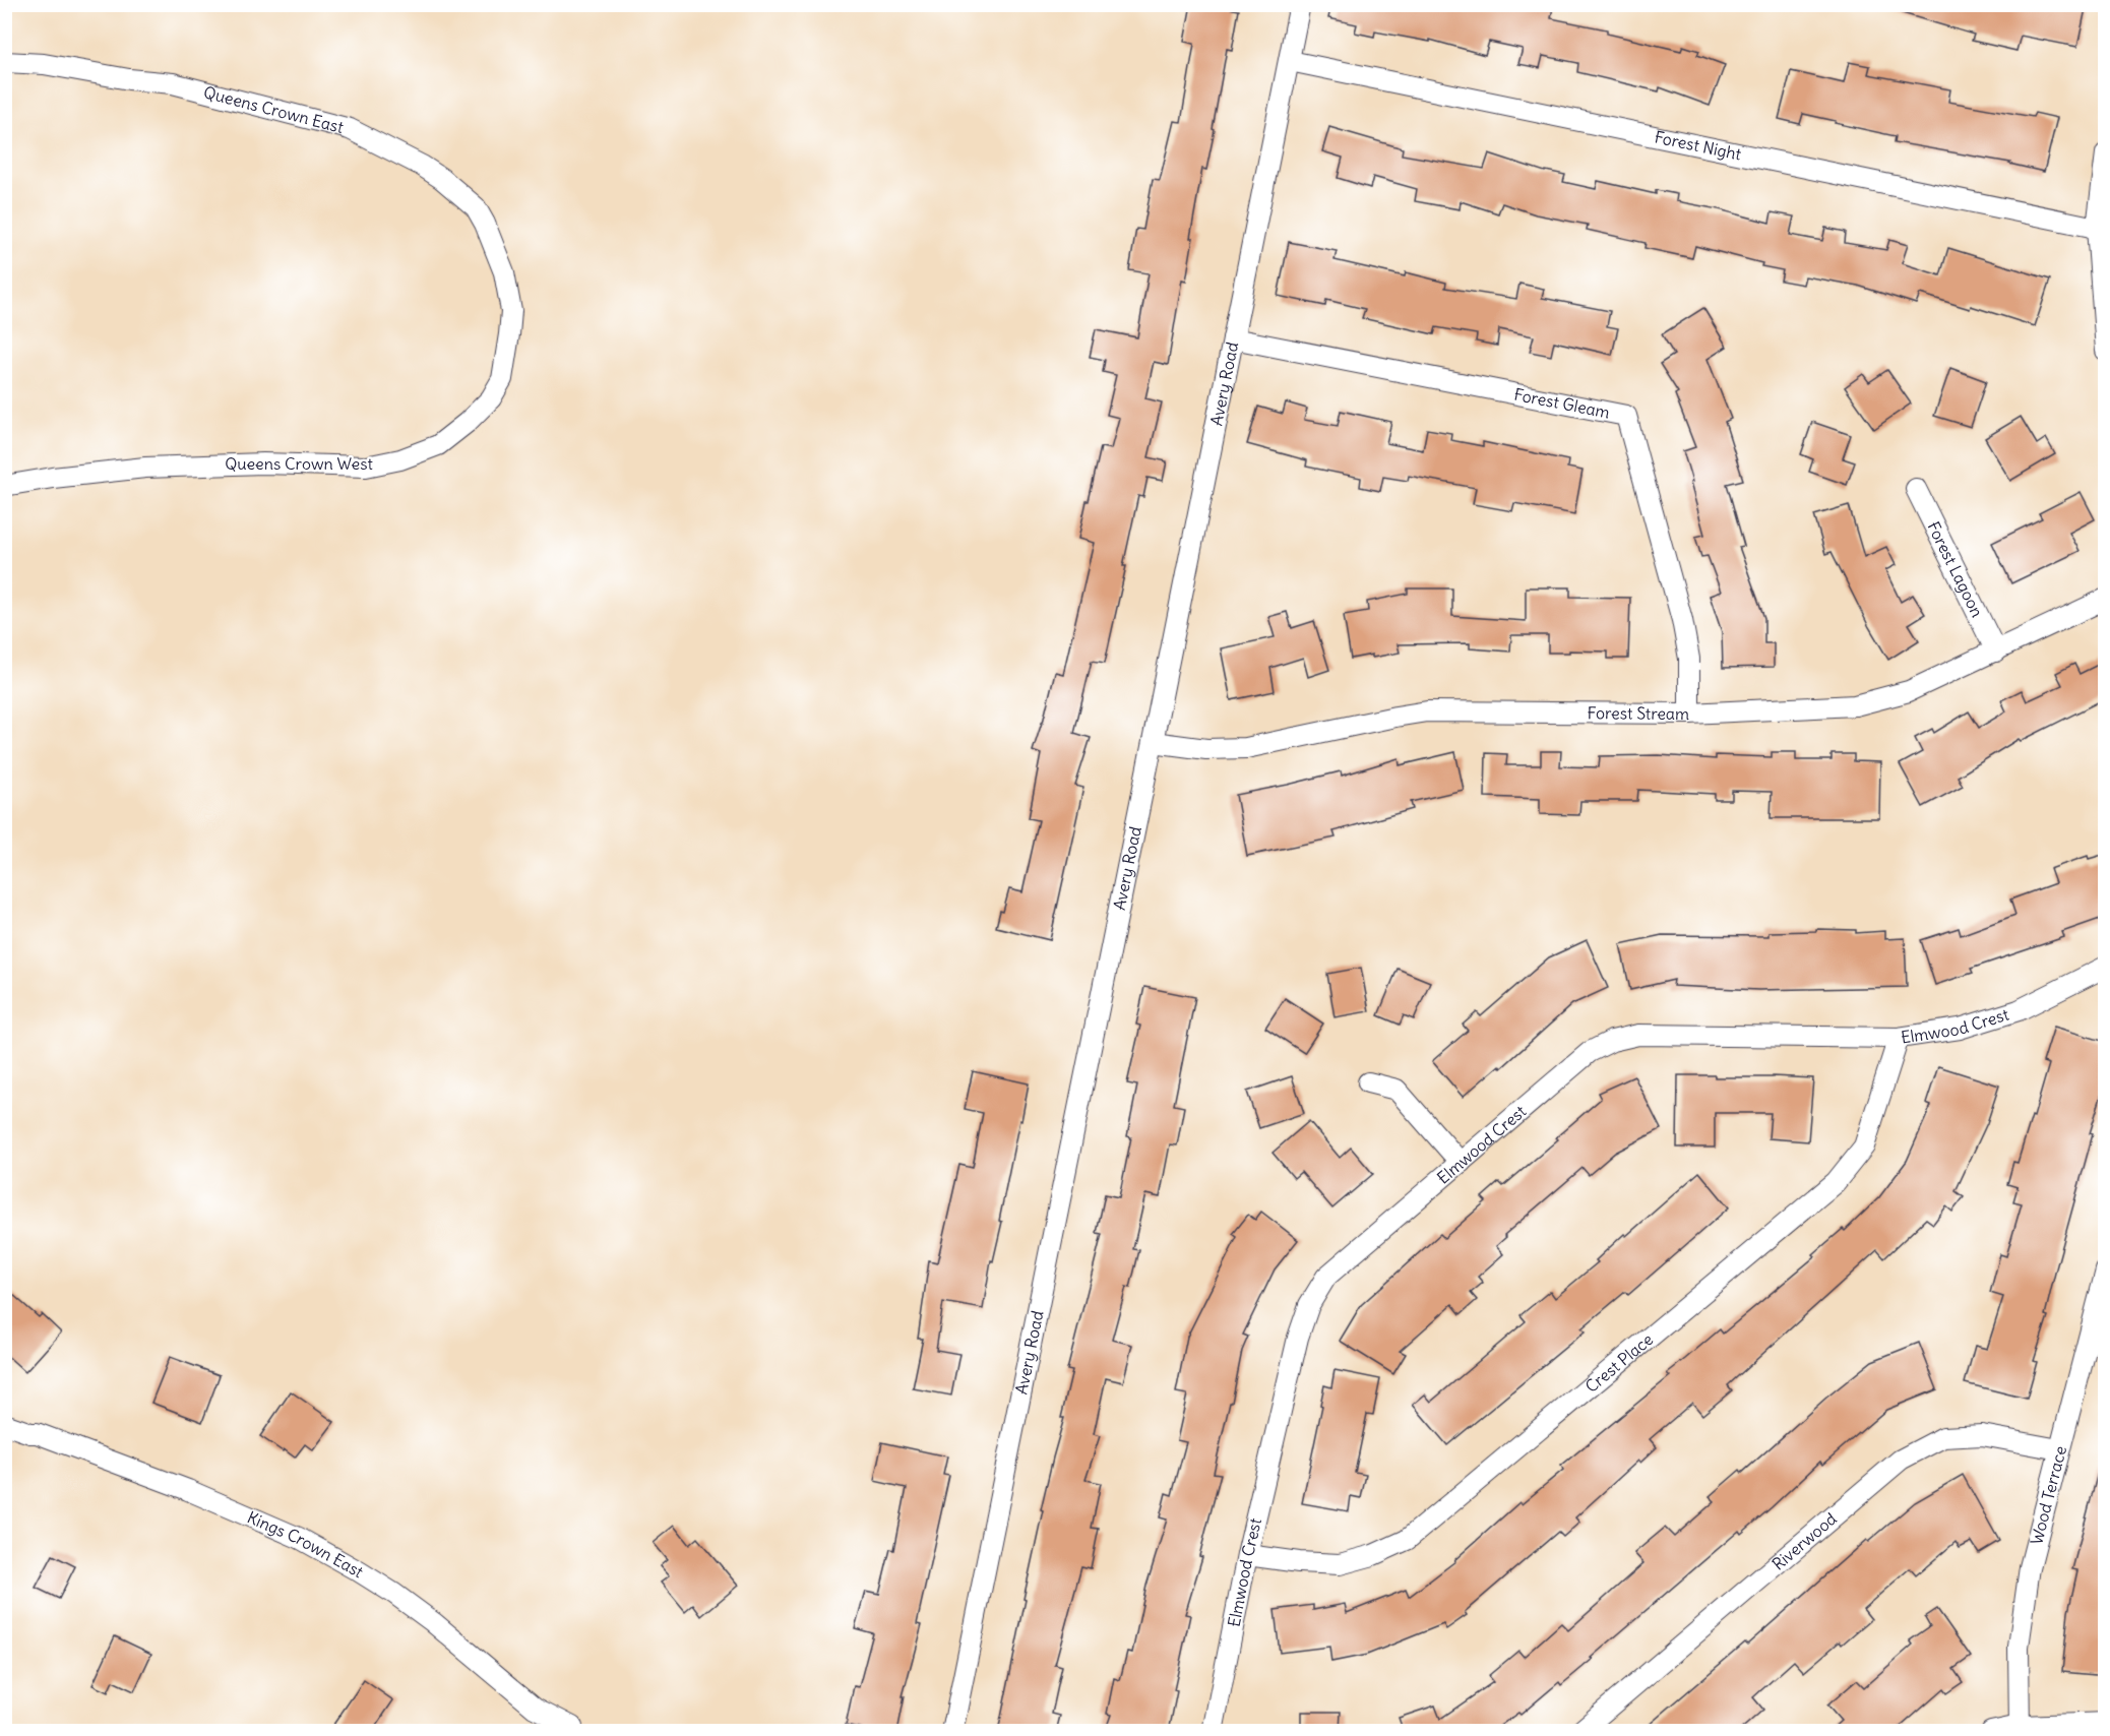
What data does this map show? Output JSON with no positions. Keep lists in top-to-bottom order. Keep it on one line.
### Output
{"streets":{"street":["Queens Crown East","Forest Night","Avery Road","Forest Gleam","Queens Crown West","Forest Lagoon","Forest Stream","Elmwood Crest","Crest Place","Wood Terrace","Riverwood","Kings Crown East"]},"crossings":[["Queens Crown East","Queens Crown West"],["Forest Night","Avery Road"],["Avery Road","Forest Gleam"],["Avery Road","Forest Stream"],["Forest Gleam","Forest Stream"],["Forest Lagoon","Forest Stream"],["Elmwood Crest","Crest Place"],["Wood Terrace","Riverwood"]]}
